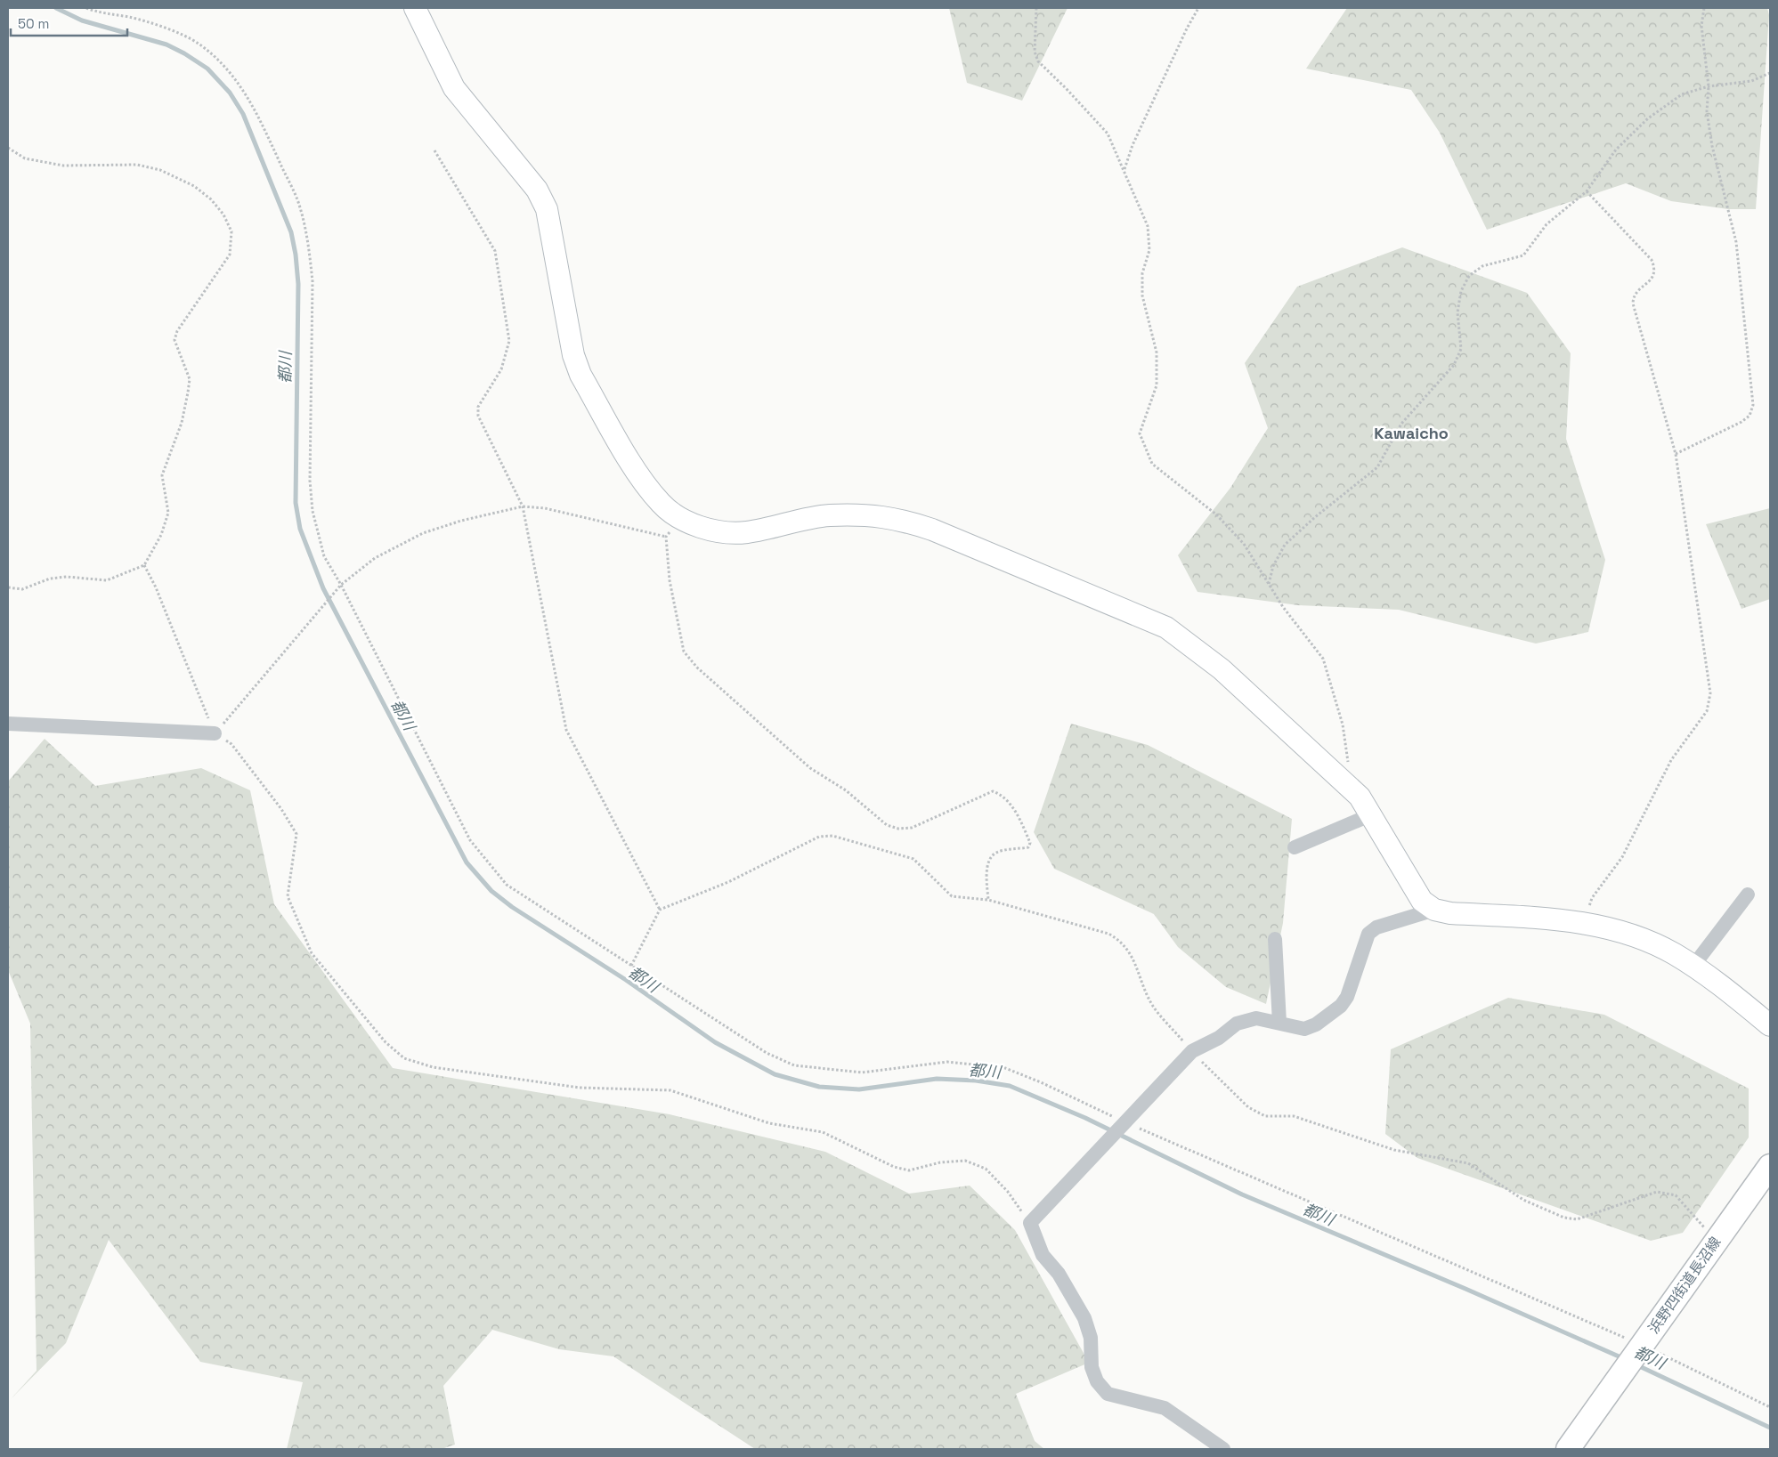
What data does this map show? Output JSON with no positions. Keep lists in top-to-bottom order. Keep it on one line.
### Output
{"streets":{"main road":["浜野四街道長沼線"]},"districts":["Kawaicho"],"water":["都川"],"scale_bar":"50 m"}
